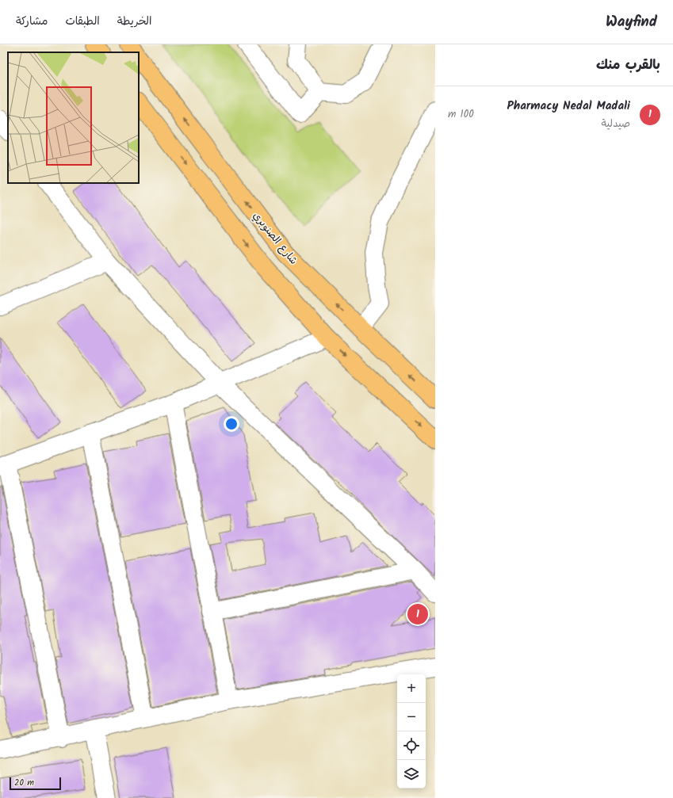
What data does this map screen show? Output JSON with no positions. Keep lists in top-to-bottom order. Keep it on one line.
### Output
{"streets":{"main road":["شارع الصنوبري"]},"scale_bar":"20 m","page":{"header":"Wayfind","nav":["الخريطة","الطبقات","مشاركة"],"heading":"بالقرب منك","list":[{"mark":"1","name":"Pharmacy Nedal Madali","note":"صيدلية","value":"100 m"}],"pins":"1","map_buttons":["+","−"],"scale":"20 m"}}
